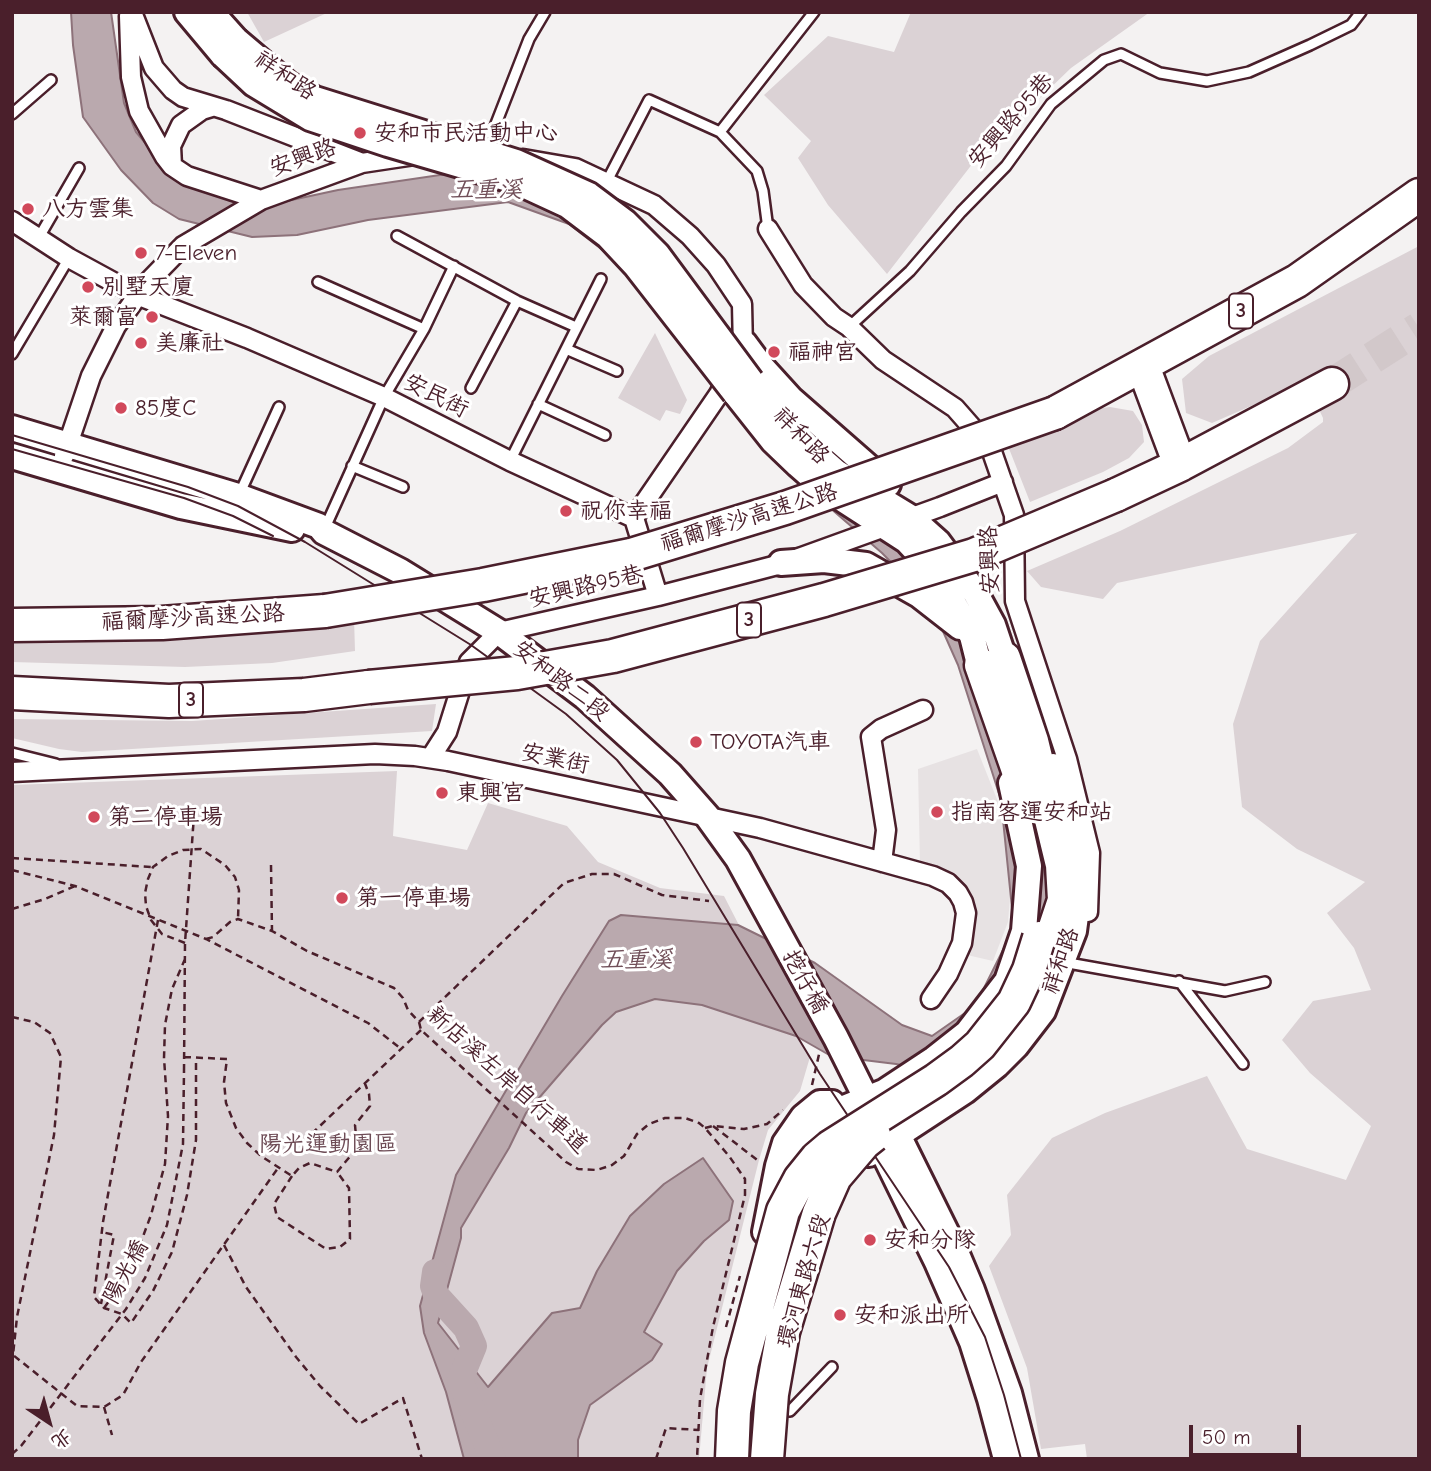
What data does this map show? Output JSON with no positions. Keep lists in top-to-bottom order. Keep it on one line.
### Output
{"streets":{"highway":["3","福爾摩沙高速公路"],"main road":["祥和路","安和路二段","挖仔橋","環河東路六段"],"street":["安興路95巷","安興路","安民街","安業街"],"path":["新店溪左岸自行車道","陽光橋"]},"crossings":[["祥和路","安興路95巷"],["祥和路","安興路"],["祥和路","挖仔橋"],["祥和路","環河東路六段"],["安興路95巷","安興路"],["安興路95巷","安和路二段"],["安和路二段","安業街"],["安和路二段","挖仔橋"],["挖仔橋","環河東路六段"]],"water":["五重溪"],"parks":["陽光運動園區"],"places":["安和市民活動中心","八方雲集","7-Eleven","別墅天廈","萊爾富","美廉社","福神宮","85度C","祝你幸福","TOYOTA汽車","東興宮","指南客運安和站","第二停車場","第一停車場","安和分隊","安和派出所"],"scale_bar":"50 m","north":"bottom right"}
